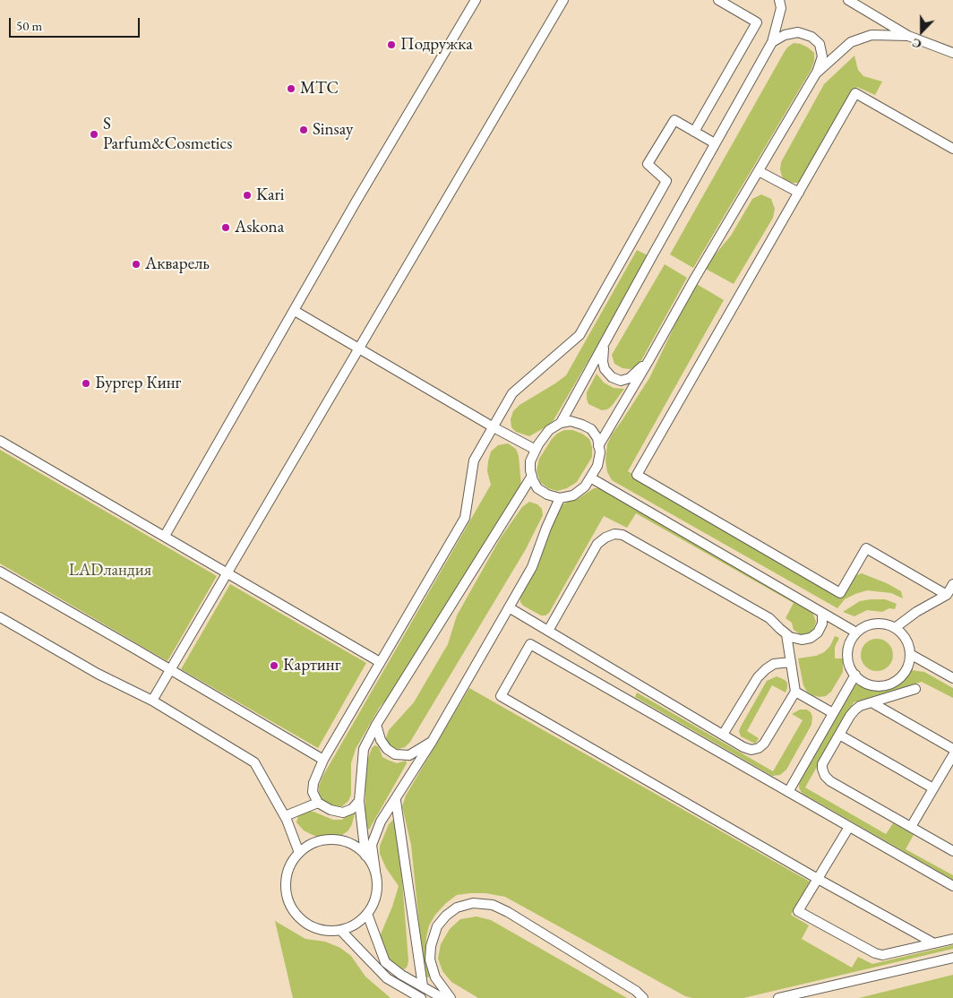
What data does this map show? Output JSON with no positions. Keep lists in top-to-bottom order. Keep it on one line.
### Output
{"parks":["LADландия"],"places":["Подружка","МТС","Sinsay","S Parfum&Cosmetics","Kari","Askona","Акварель","Бургер Кинг","Картинг"],"scale_bar":"50 m","north":"bottom"}
